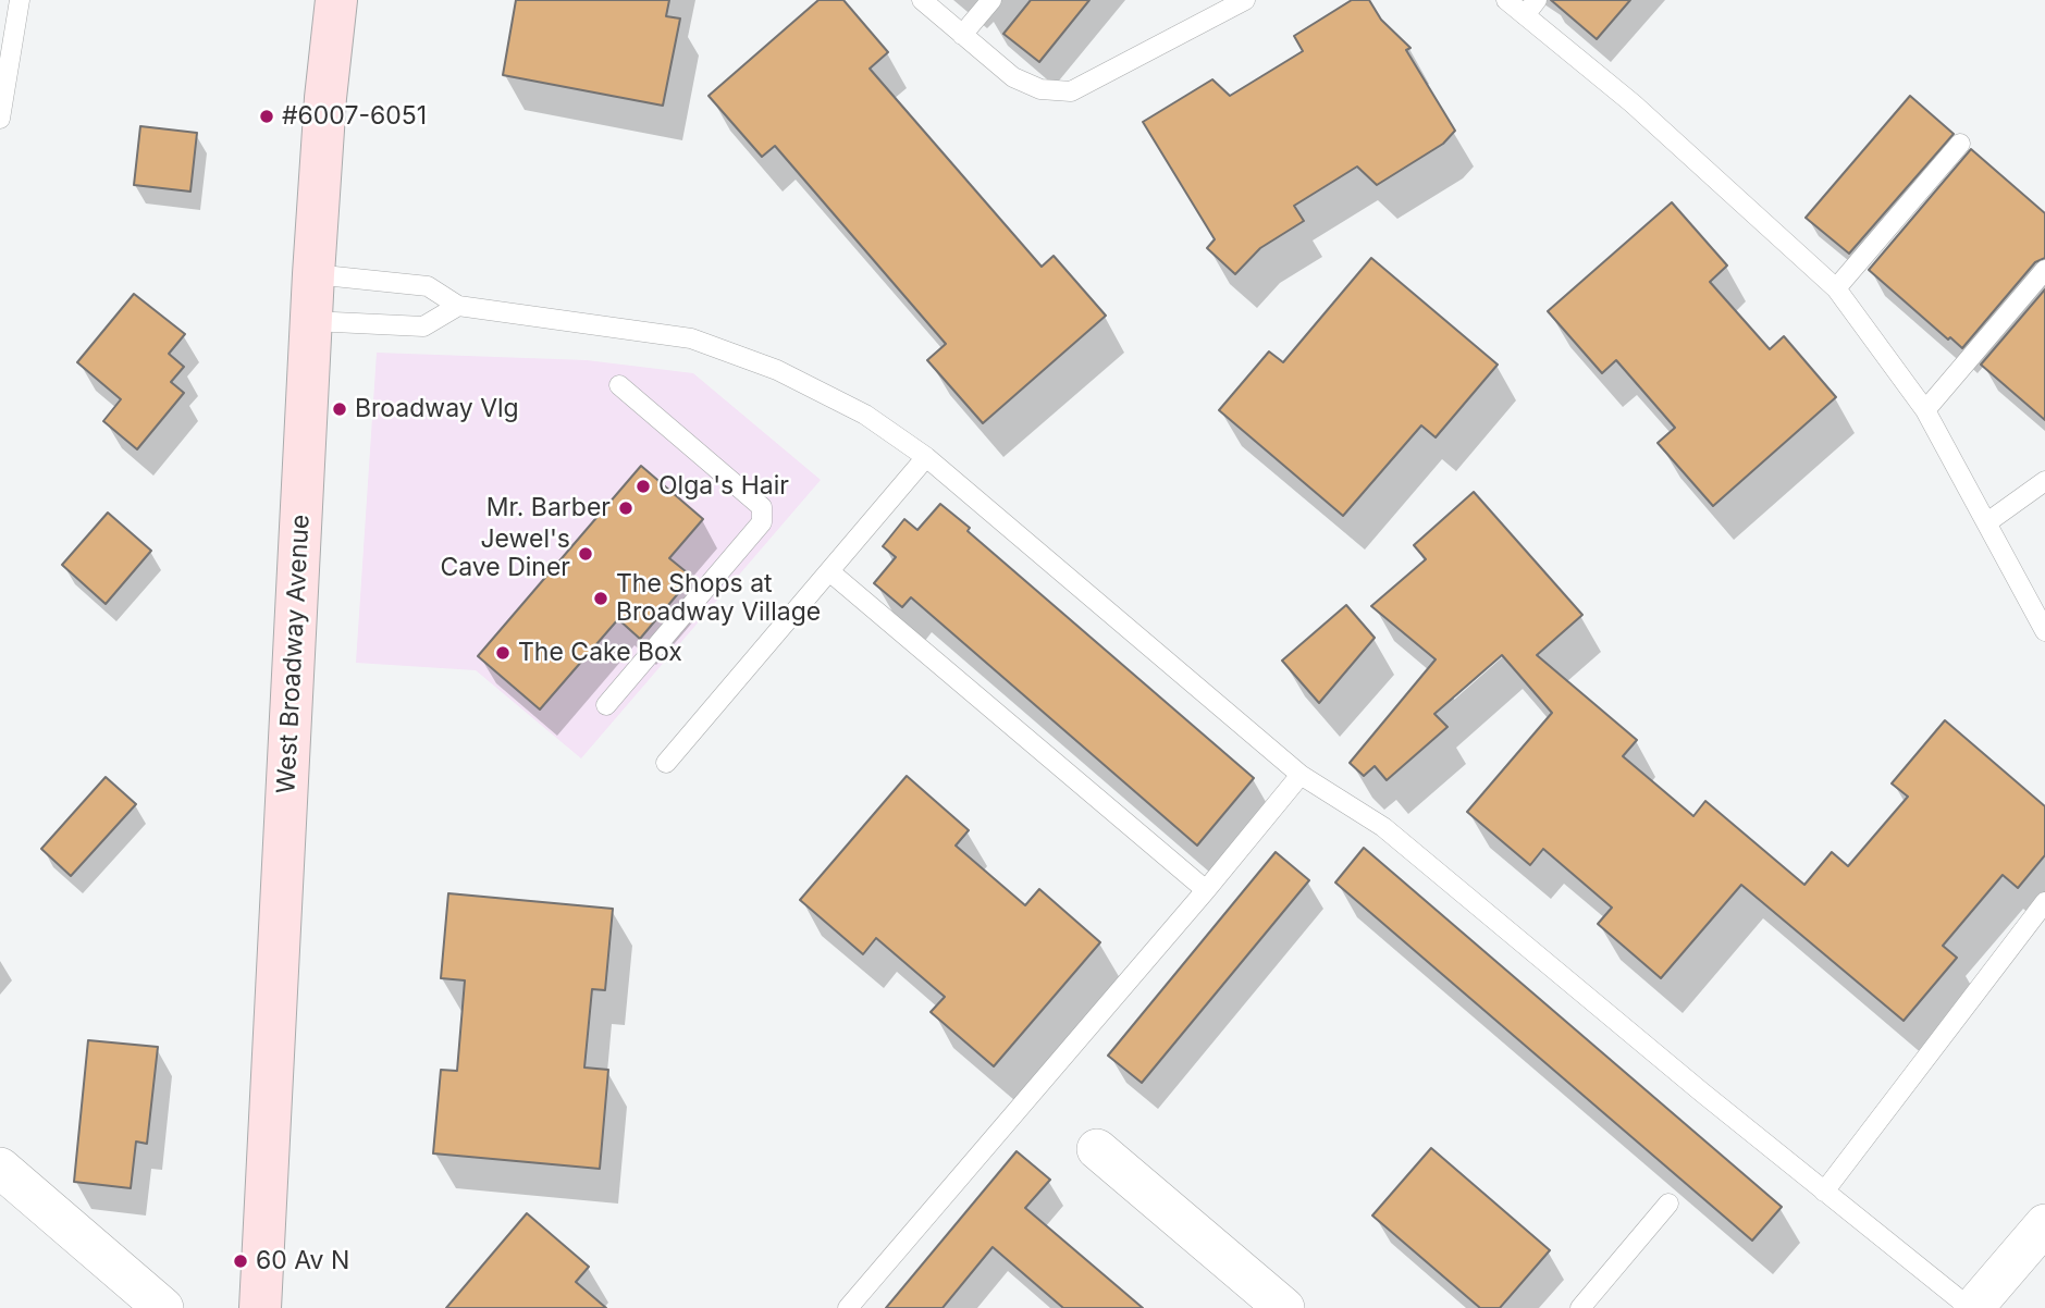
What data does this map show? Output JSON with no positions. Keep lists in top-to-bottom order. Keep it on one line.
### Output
{"streets":{"street":["West Broadway Avenue"]},"places":["#6007-6051","Broadway Vlg","Olga's Hair","Mr. Barber","Jewel's Cave Diner","The Shops at Broadway Village","The Cake Box","60 Av N"]}
